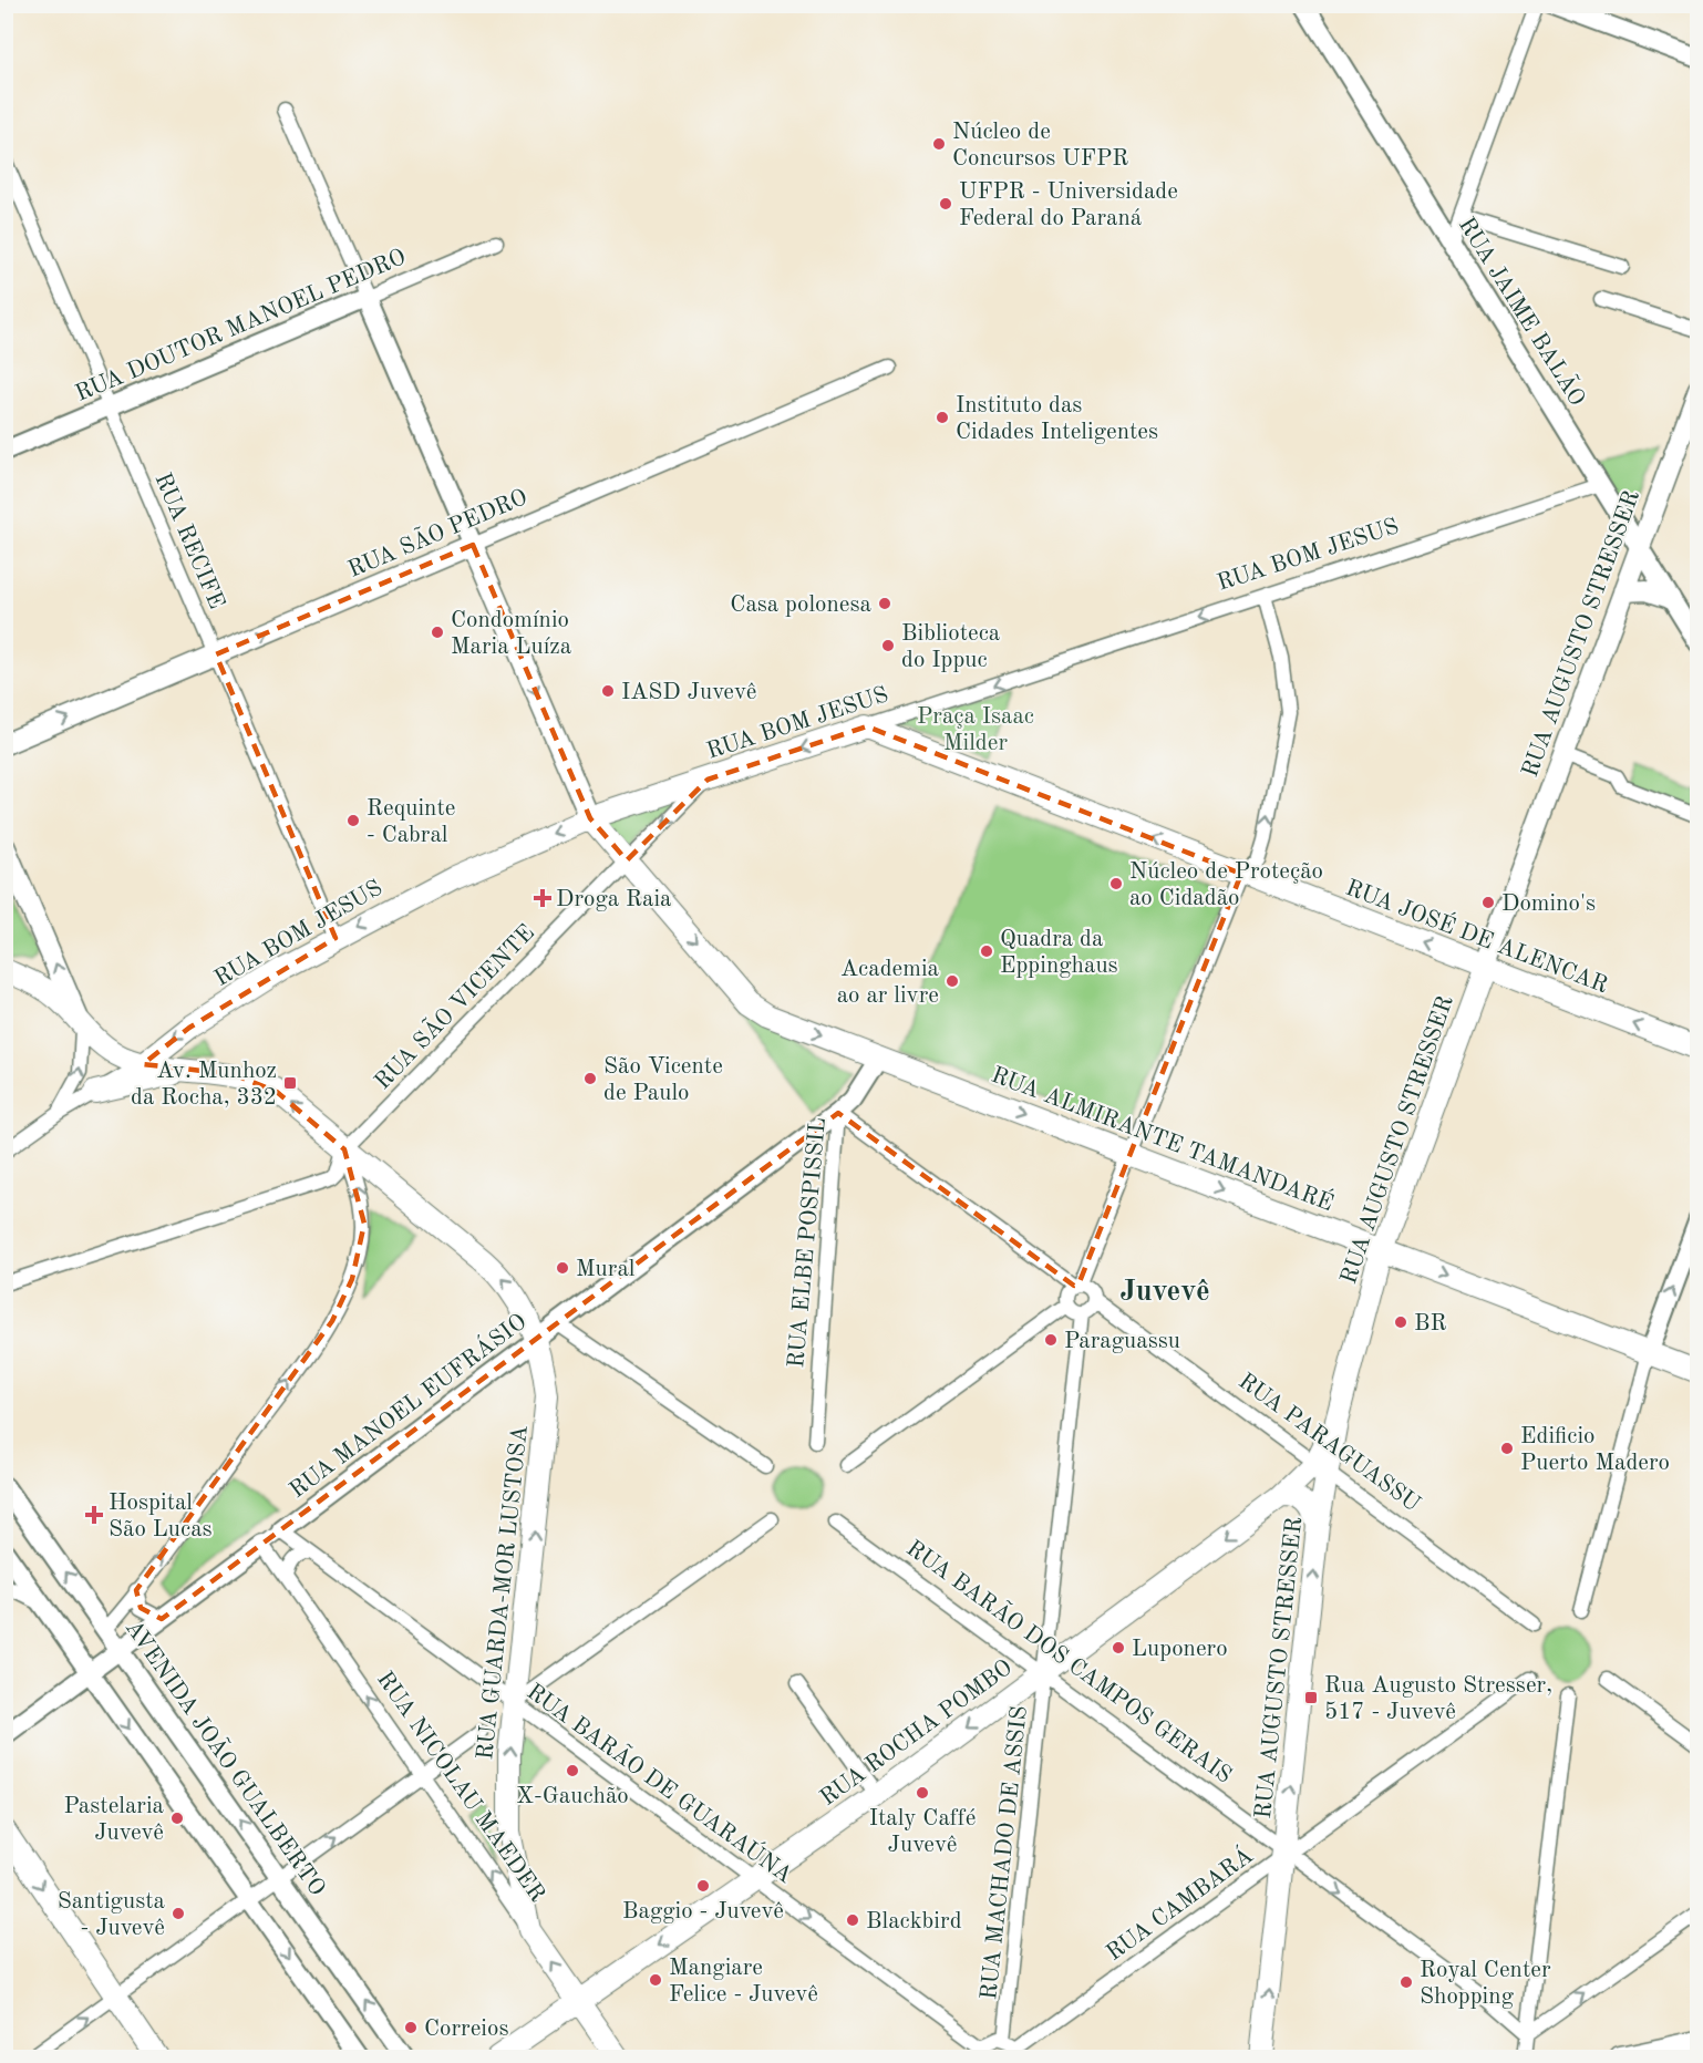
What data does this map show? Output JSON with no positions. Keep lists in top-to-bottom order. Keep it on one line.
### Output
{"streets":{"main road":["RUA SÃO PEDRO","RUA BOM JESUS","RUA AUGUSTO STRESSER","RUA JOSÉ DE ALENCAR","RUA ALMIRANTE TAMANDARÉ","RUA GUARDA-MOR LUSTOSA","RUA ROCHA POMBO","RUA NICOLAU MAEDER"],"street":["RUA JAIME BALÃO","RUA DOUTOR MANOEL PEDRO","RUA RECIFE","RUA SÃO VICENTE","RUA ELBE POSPISSIL","RUA MANOEL EUFRÁSIO","RUA PARAGUASSU","RUA BARÃO DOS CAMPOS GERAIS","AVENIDA JOÃO GUALBERTO","RUA BARÃO DE GUARAÚNA","RUA MACHADO DE ASSIS","RUA CAMBARÁ"]},"crossings":[["RUA JAIME BALÃO","RUA BOM JESUS"],["RUA JAIME BALÃO","RUA AUGUSTO STRESSER"],["RUA DOUTOR MANOEL PEDRO","RUA RECIFE"],["RUA SÃO PEDRO","RUA RECIFE"],["RUA RECIFE","RUA BOM JESUS"],["RUA BOM JESUS","RUA JOSÉ DE ALENCAR"],["RUA BOM JESUS","RUA SÃO VICENTE"],["RUA AUGUSTO STRESSER","RUA JOSÉ DE ALENCAR"],["RUA AUGUSTO STRESSER","RUA ALMIRANTE TAMANDARÉ"],["RUA AUGUSTO STRESSER","RUA PARAGUASSU"],["RUA AUGUSTO STRESSER","RUA BARÃO DOS CAMPOS GERAIS"],["RUA AUGUSTO STRESSER","RUA ROCHA POMBO"],["RUA AUGUSTO STRESSER","RUA CAMBARÁ"],["RUA SÃO VICENTE","RUA ALMIRANTE TAMANDARÉ"],["RUA ALMIRANTE TAMANDARÉ","RUA ELBE POSPISSIL"],["RUA ELBE POSPISSIL","RUA MANOEL EUFRÁSIO"],["RUA MANOEL EUFRÁSIO","RUA GUARDA-MOR LUSTOSA"],["RUA MANOEL EUFRÁSIO","AVENIDA JOÃO GUALBERTO"],["RUA MANOEL EUFRÁSIO","RUA BARÃO DE GUARAÚNA"],["RUA MANOEL EUFRÁSIO","RUA NICOLAU MAEDER"],["RUA PARAGUASSU","RUA ROCHA POMBO"],["RUA PARAGUASSU","RUA MACHADO DE ASSIS"],["RUA GUARDA-MOR LUSTOSA","RUA BARÃO DE GUARAÚNA"],["RUA GUARDA-MOR LUSTOSA","RUA NICOLAU MAEDER"],["RUA BARÃO DOS CAMPOS GERAIS","RUA ROCHA POMBO"],["RUA BARÃO DOS CAMPOS GERAIS","RUA MACHADO DE ASSIS"],["RUA BARÃO DOS CAMPOS GERAIS","RUA CAMBARÁ"],["RUA ROCHA POMBO","RUA BARÃO DE GUARAÚNA"],["RUA ROCHA POMBO","RUA NICOLAU MAEDER"],["RUA ROCHA POMBO","RUA MACHADO DE ASSIS"]],"one_way":["RUA SÃO PEDRO","RUA BOM JESUS","RUA JOSÉ DE ALENCAR","RUA ALMIRANTE TAMANDARÉ","RUA GUARDA-MOR LUSTOSA","RUA BARÃO DOS CAMPOS GERAIS","RUA ROCHA POMBO","RUA NICOLAU MAEDER"],"districts":["Juvevê"],"parks":["Praça Isaac Milder"],"places":{"other":["Núcleo de Concursos UFPR","UFPR - Universidade Federal do Paraná","Instituto das Cidades Inteligentes","Casa polonesa","Condomínio Maria Luíza","Biblioteca do Ippuc","IASD Juvevê","Requinte - Cabral","Núcleo de Proteção ao Cidadão","Domino's","Quadra da Eppinghaus","Academia ao ar livre","São Vicente de Paulo","Mural","BR","Paraguassu","Edificio Puerto Madero","Luponero","X-Gauchão","Italy Caffé Juvevê","Pastelaria Juvevê","Baggio - Juvevê","Santigusta - Juvevê","Blackbird","Mangiare Felice - Juvevê","Royal Center Shopping","Correios"],"health":["Droga Raia","Hospital São Lucas"],"transit":["Av. Munhoz da Rocha, 332","Rua Augusto Stresser, 517 - Juvevê"]}}
